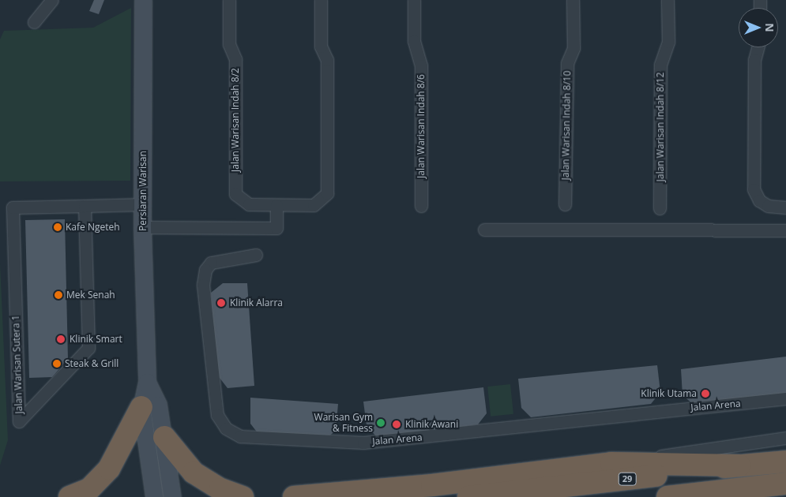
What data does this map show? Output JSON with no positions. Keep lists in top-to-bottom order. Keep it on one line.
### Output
{"streets":{"highway":["29"],"main road":["Persiaran Warisan"],"street":["Jalan Warisan Indah 8/2","Jalan Warisan Indah 8/10","Jalan Warisan Indah 8/6","Jalan Warisan Indah 8/12","Jalan Warisan Sutera 1","Jalan Arena"]},"crossings":[["Persiaran Warisan","Jalan Warisan Sutera 1"]],"places":["Kafe Ngeteh","Mek Senah","Klinik Alarra","Klinik Smart","Steak & Grill","Klinik Utama","Warisan Gym & Fitness","Klinik Awani"],"north":"right"}
